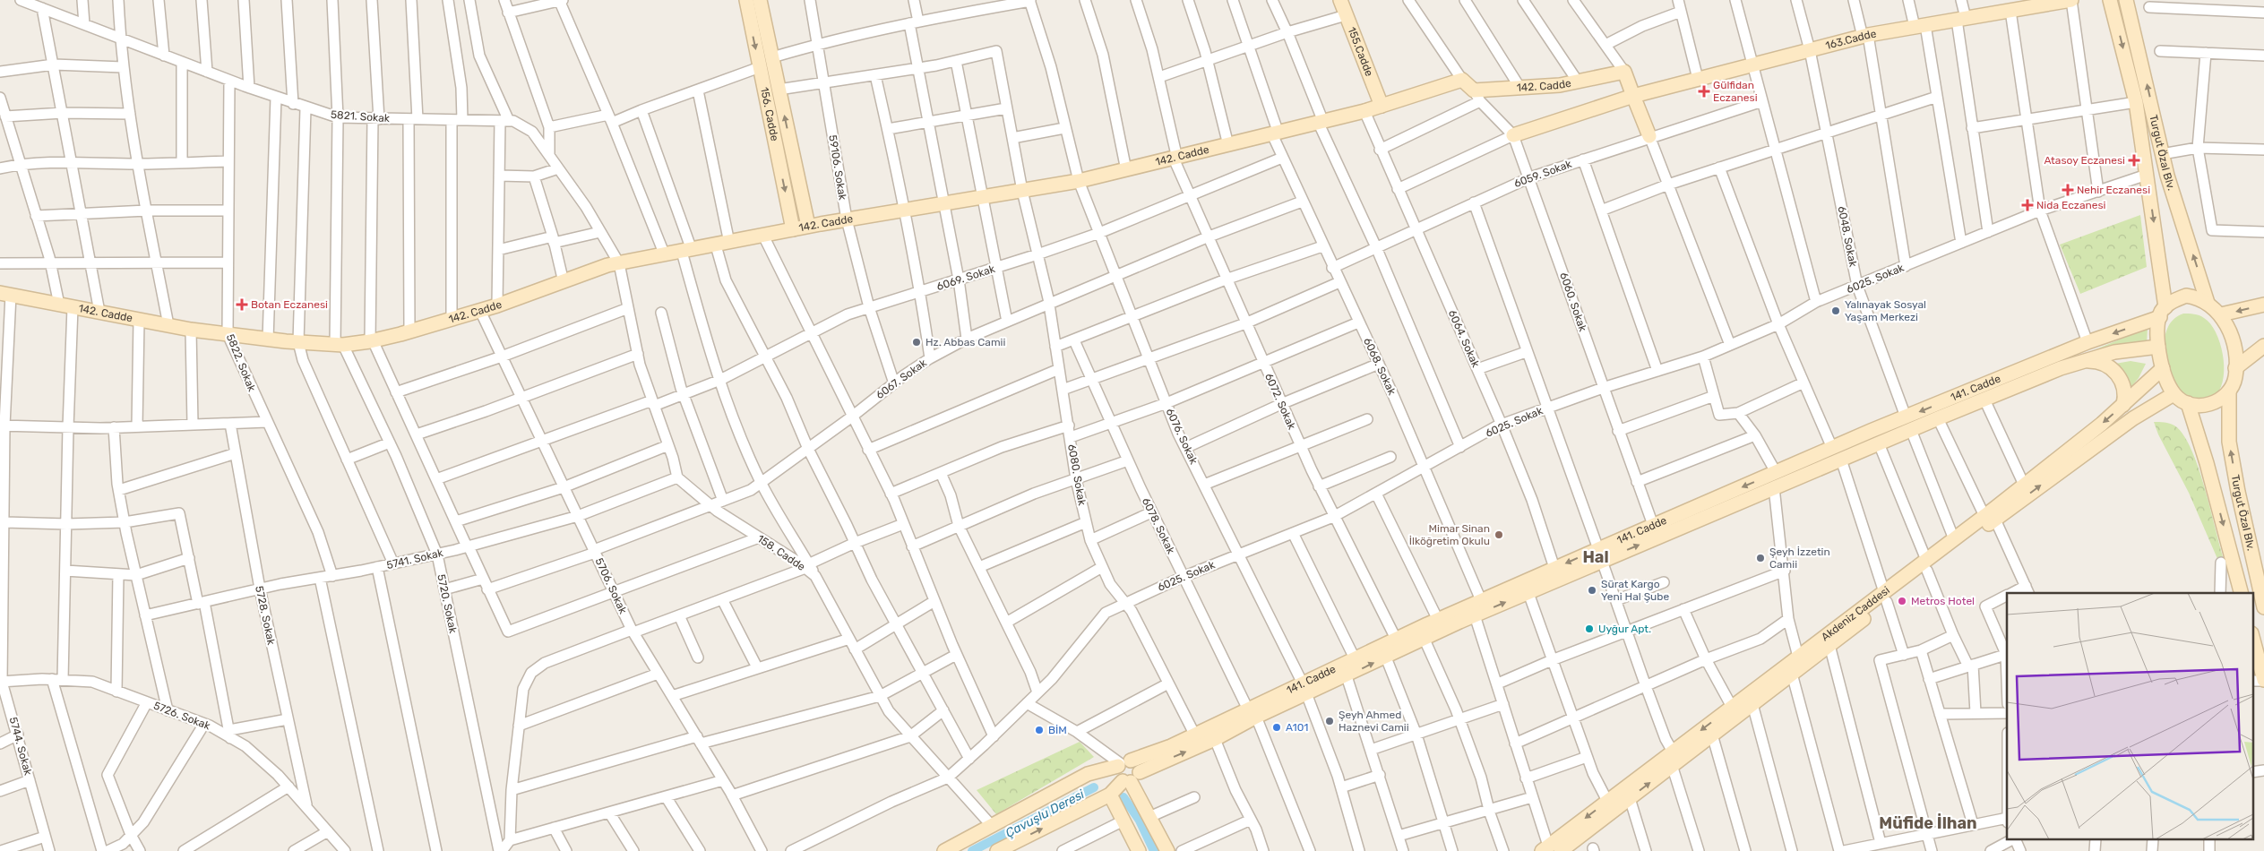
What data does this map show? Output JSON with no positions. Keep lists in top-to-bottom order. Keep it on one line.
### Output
{"streets":{"street":["163.Cadde","155.Cadde","142. Cadde","156. Cadde","5821. Sokak","Turgut Özal Blv.","59106. Sokak","6059. Sokak","6048. Sokak","6069. Sokak","6025. Sokak","6060. Sokak","6064. Sokak","5822. Sokak","6068. Sokak","6067. Sokak","141. Cadde","6072. Sokak","6076. Sokak","6080. Sokak","6078. Sokak","158. Cadde","5741. Sokak","5706. Sokak","5720. Sokak","Akdeniz Caddesi","5728. Sokak","5726. Sokak","5744. Sokak"]},"crossings":[["163.Cadde","6048. Sokak"],["163.Cadde","6060. Sokak"],["155.Cadde","142. Cadde"],["142. Cadde","156. Cadde"],["142. Cadde","5821. Sokak"],["142. Cadde","59106. Sokak"],["142. Cadde","6060. Sokak"],["142. Cadde","6064. Sokak"],["142. Cadde","5822. Sokak"],["142. Cadde","6068. Sokak"],["142. Cadde","6072. Sokak"],["142. Cadde","6076. Sokak"],["142. Cadde","6080. Sokak"],["142. Cadde","5706. Sokak"],["142. Cadde","5720. Sokak"],["142. Cadde","5744. Sokak"],["5821. Sokak","5822. Sokak"],["Turgut Özal Blv.","6025. Sokak"],["Turgut Özal Blv.","141. Cadde"],["Turgut Özal Blv.","Akdeniz Caddesi"],["59106. Sokak","6069. Sokak"],["59106. Sokak","6067. Sokak"],["6059. Sokak","6060. Sokak"],["6059. Sokak","6064. Sokak"],["6059. Sokak","6068. Sokak"],["6048. Sokak","6025. Sokak"],["6048. Sokak","141. Cadde"],["6069. Sokak","6068. Sokak"],["6069. Sokak","6072. Sokak"],["6069. Sokak","6076. Sokak"],["6069. Sokak","6080. Sokak"],["6069. Sokak","5706. Sokak"],["6025. Sokak","6060. Sokak"],["6025. Sokak","6064. Sokak"],["6025. Sokak","6068. Sokak"],["6025. Sokak","6072. Sokak"],["6025. Sokak","6076. Sokak"],["6025. Sokak","6080. Sokak"],["6025. Sokak","6078. Sokak"],["6025. Sokak","158. Cadde"],["6060. Sokak","141. Cadde"],["6064. Sokak","141. Cadde"],["5822. Sokak","5741. Sokak"],["6068. Sokak","6067. Sokak"],["6068. Sokak","141. Cadde"],["6067. Sokak","6072. Sokak"],["6067. Sokak","6076. Sokak"],["6067. Sokak","6080. Sokak"],["6067. Sokak","158. Cadde"],["6067. Sokak","5706. Sokak"],["141. Cadde","6072. Sokak"],["141. Cadde","6076. Sokak"],["141. Cadde","6080. Sokak"],["141. Cadde","6078. Sokak"],["141. Cadde","158. Cadde"],["141. Cadde","Akdeniz Caddesi"],["158. Cadde","5741. Sokak"],["5741. Sokak","5706. Sokak"],["5741. Sokak","5720. Sokak"],["5741. Sokak","5728. Sokak"],["5728. Sokak","5726. Sokak"],["5726. Sokak","5744. Sokak"]],"districts":["Hal","Müfide İlhan"],"water":["Çavuşlu Deresi"],"places":{"health":["Gülfidan Eczanesi","Atasoy Eczanesi","Nehir Eczanesi","Nida Eczanesi","Botan Eczanesi"],"other":["Yalınayak Sosyal Yaşam Merkezi","Hz. Abbas Camii","Mimar Sinan İlköğretim Okulu","Şeyh İzzetin Camii","Sürat Kargo Yeni Hal Şube","Metros Hotel","Uyğur Apt.","Şeyh Ahmed Haznevi Camii","A101","BİM"]}}
